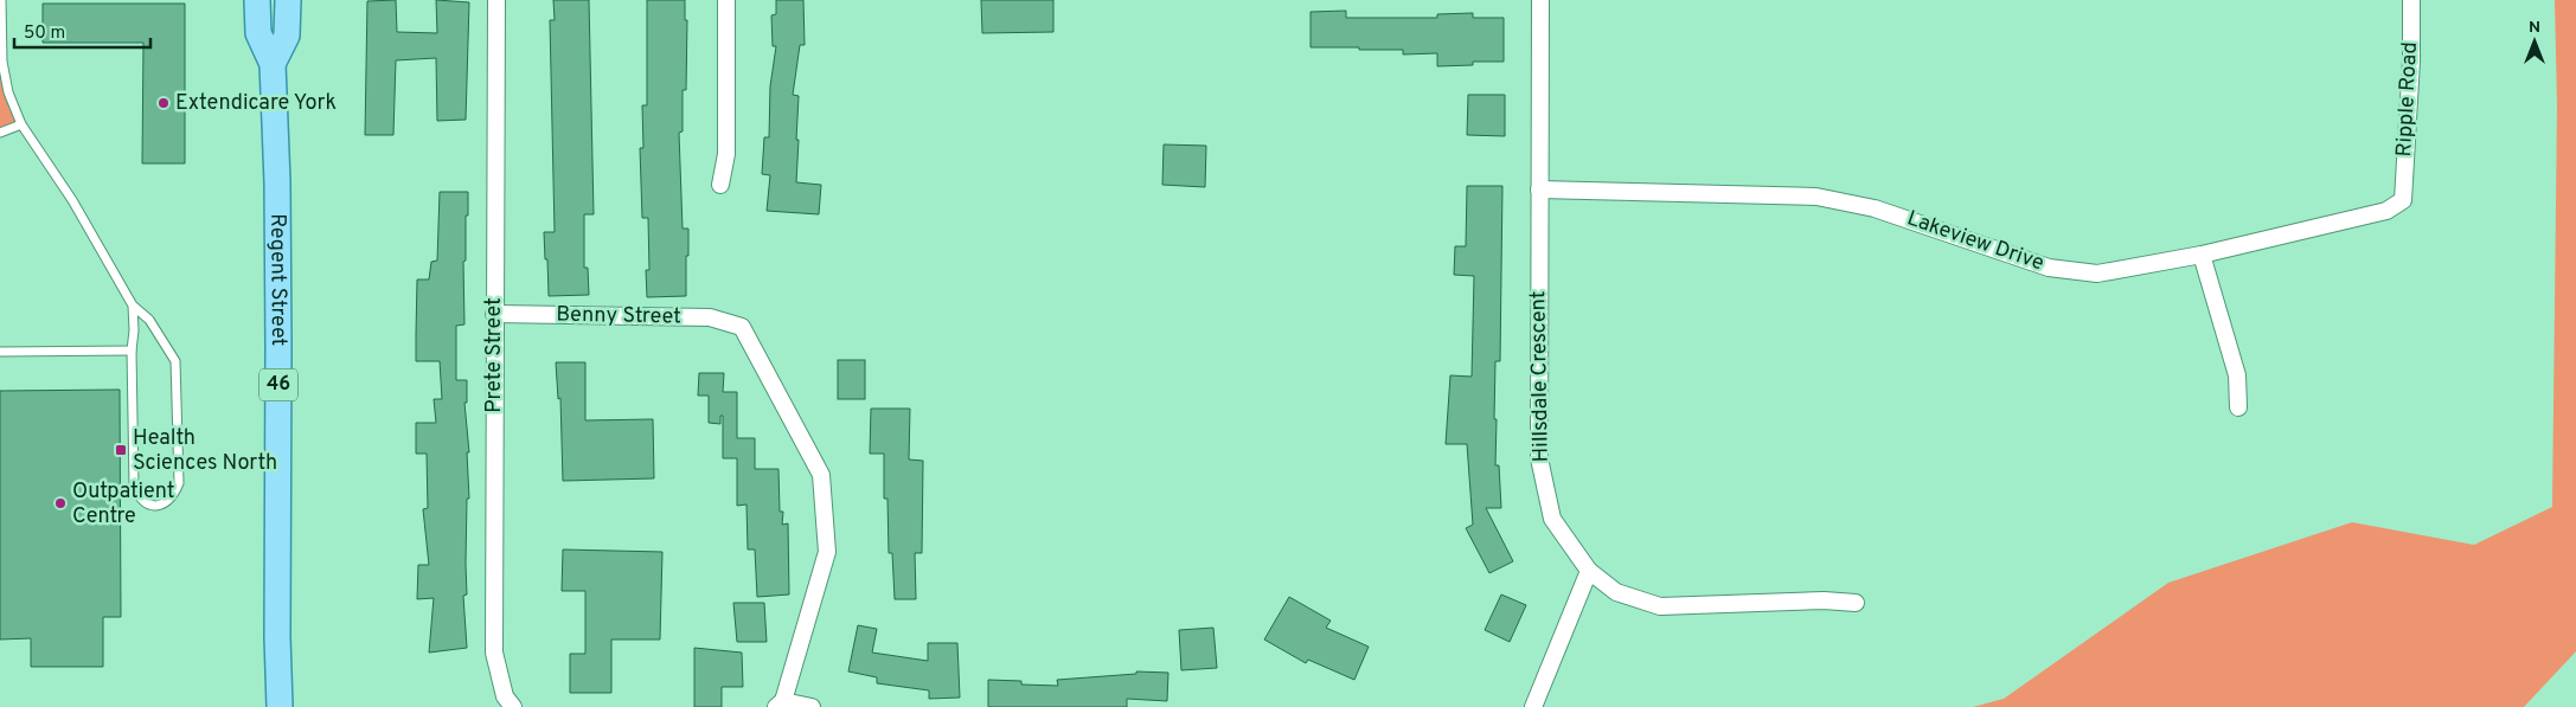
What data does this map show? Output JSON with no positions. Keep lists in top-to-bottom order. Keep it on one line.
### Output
{"streets":{"main road":["Regent Street","46"],"street":["Ripple Road","Lakeview Drive","Benny Street","Prete Street","Hillsdale Crescent"]},"crossings":[["Ripple Road","Lakeview Drive"],["Lakeview Drive","Hillsdale Crescent"],["Benny Street","Prete Street"]],"places":{"other":["Extendicare York","Outpatient Centre"],"transit":["Health Sciences North"]},"scale_bar":"50 m","north":"top"}
